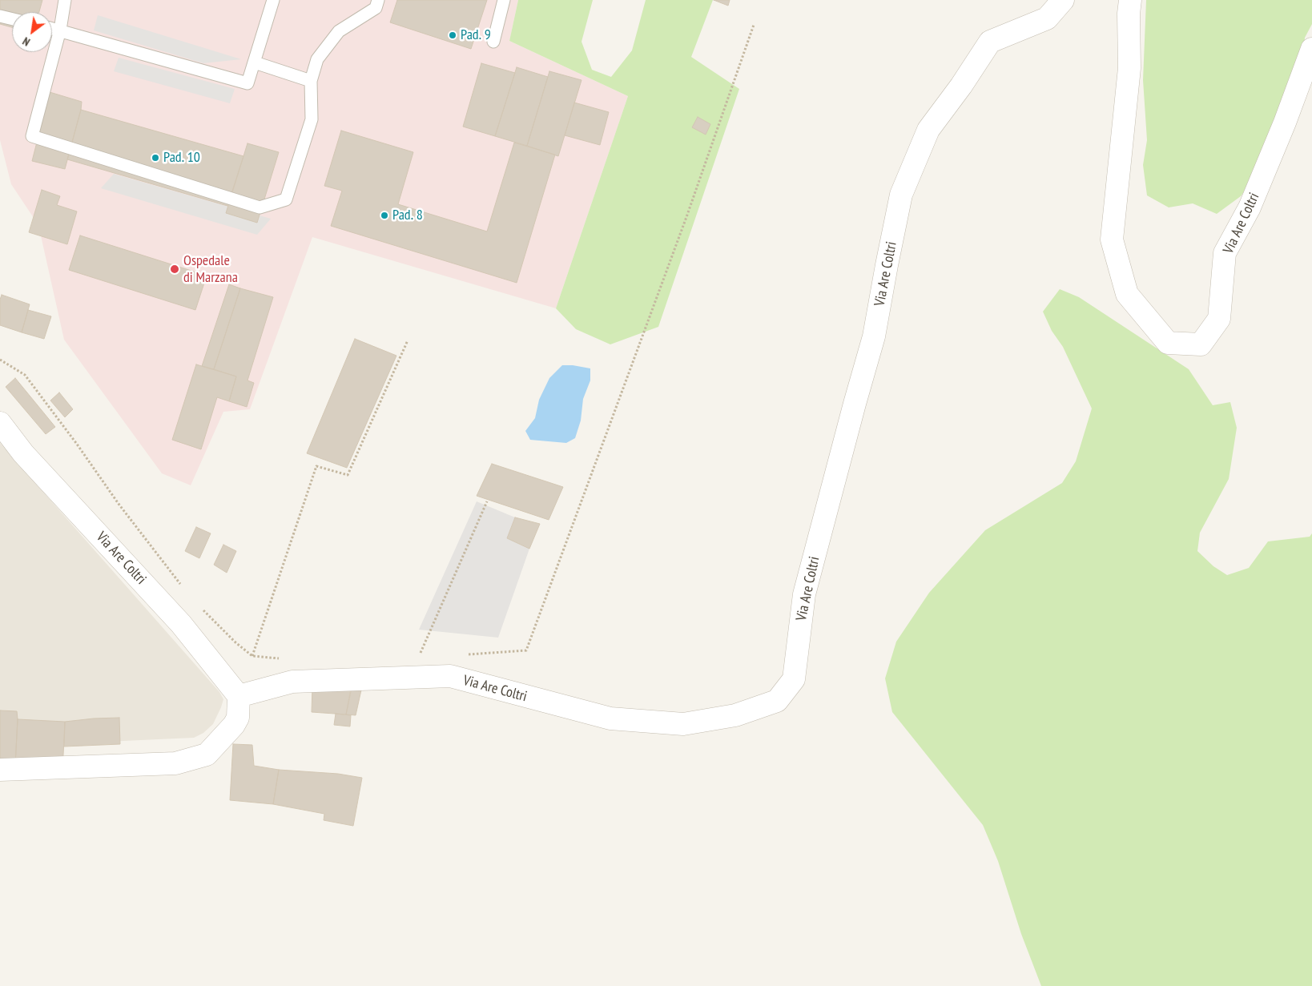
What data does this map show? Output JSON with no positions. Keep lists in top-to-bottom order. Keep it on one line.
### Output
{"streets":{"street":["Via Are Coltri"]},"places":["Pad. 9","Pad. 10","Pad. 8","Ospedale di Marzana"],"north":"bottom left"}
